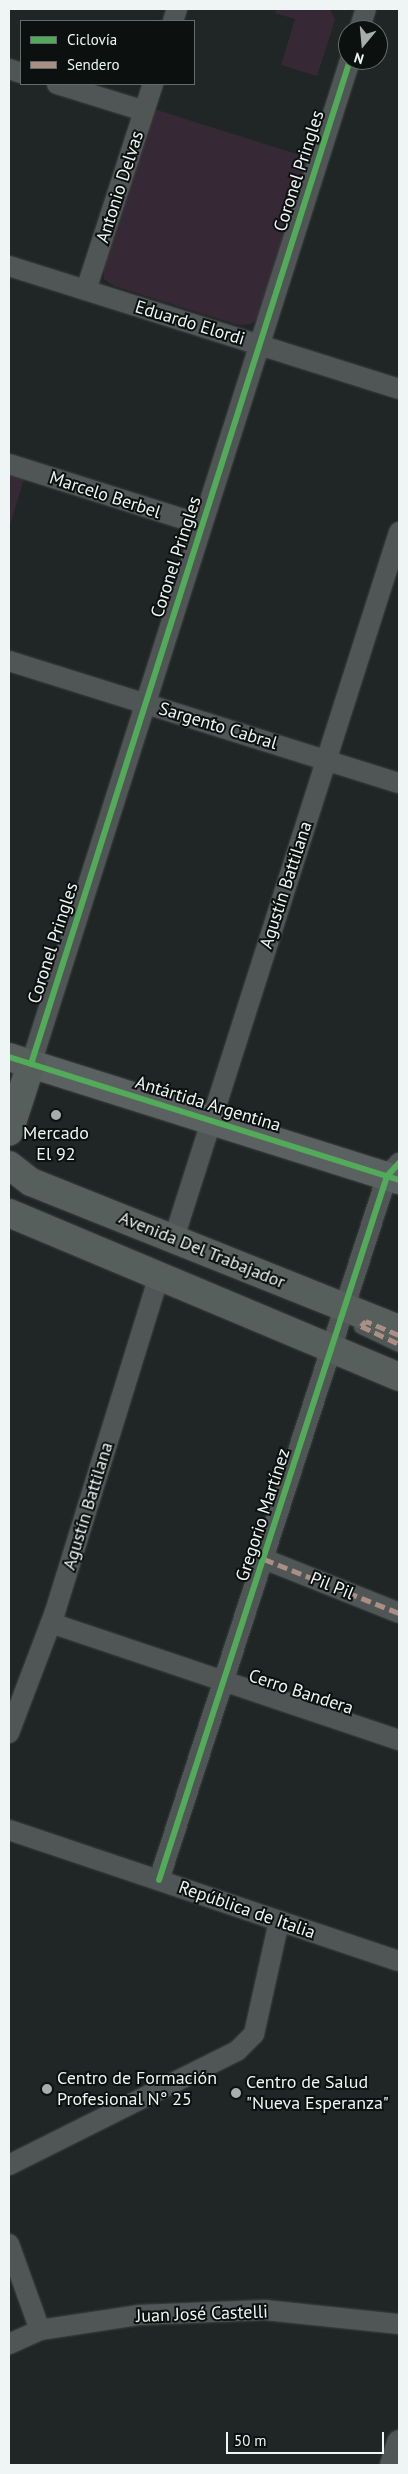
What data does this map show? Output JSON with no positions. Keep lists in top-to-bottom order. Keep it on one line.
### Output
{"streets":{"main road":["Coronel Pringles","Antártida Argentina","Avenida Del Trabajador"],"street":["Antonio Delvas","Eduardo Elordi","Marcelo Berbel","Sargento Cabral","Agustín Battilana","Gregorio Martínez","Pil Pil","Cerro Bandera","República de Italia","Juan José Castelli"]},"crossings":[["Coronel Pringles","Eduardo Elordi"],["Coronel Pringles","Marcelo Berbel"],["Coronel Pringles","Sargento Cabral"],["Coronel Pringles","Antártida Argentina"],["Antonio Delvas","Eduardo Elordi"],["Sargento Cabral","Agustín Battilana"],["Agustín Battilana","Antártida Argentina"],["Agustín Battilana","Avenida Del Trabajador"],["Agustín Battilana","Cerro Bandera"],["Antártida Argentina","Gregorio Martínez"],["Avenida Del Trabajador","Gregorio Martínez"],["Gregorio Martínez","Pil Pil"],["Gregorio Martínez","Cerro Bandera"],["Gregorio Martínez","República de Italia"]],"places":["Mercado El 92","Centro de Formación Profesional N° 25","Centro de Salud \"Nueva Esperanza\""],"legend":["Ciclovía","Sendero"],"scale_bar":"50 m","north":"bottom"}
